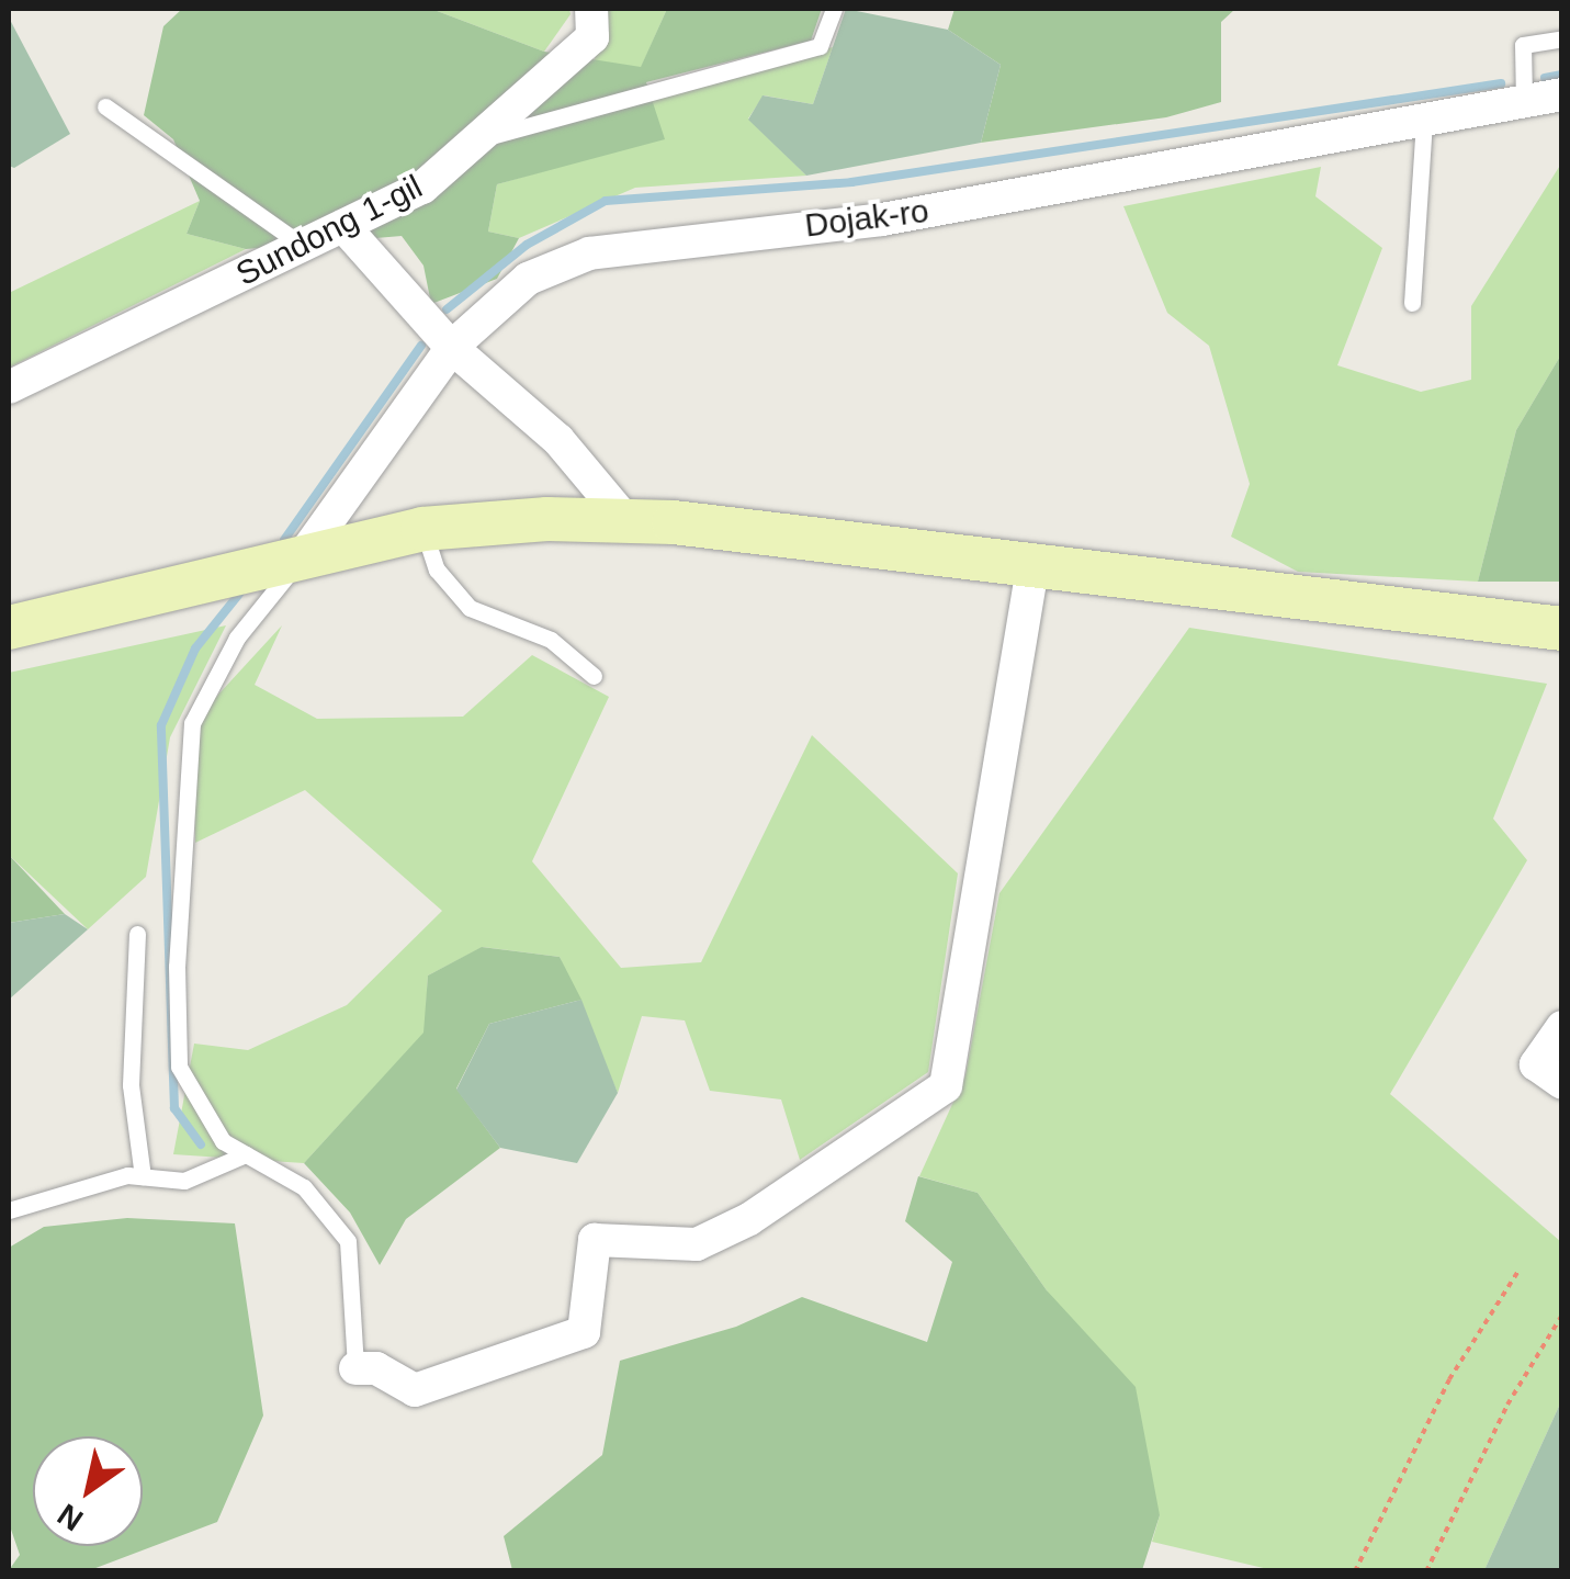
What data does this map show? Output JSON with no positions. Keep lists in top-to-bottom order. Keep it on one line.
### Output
{"streets":{"street":["Dojak-ro","Sundong 1-gil"]},"north":"bottom left"}
